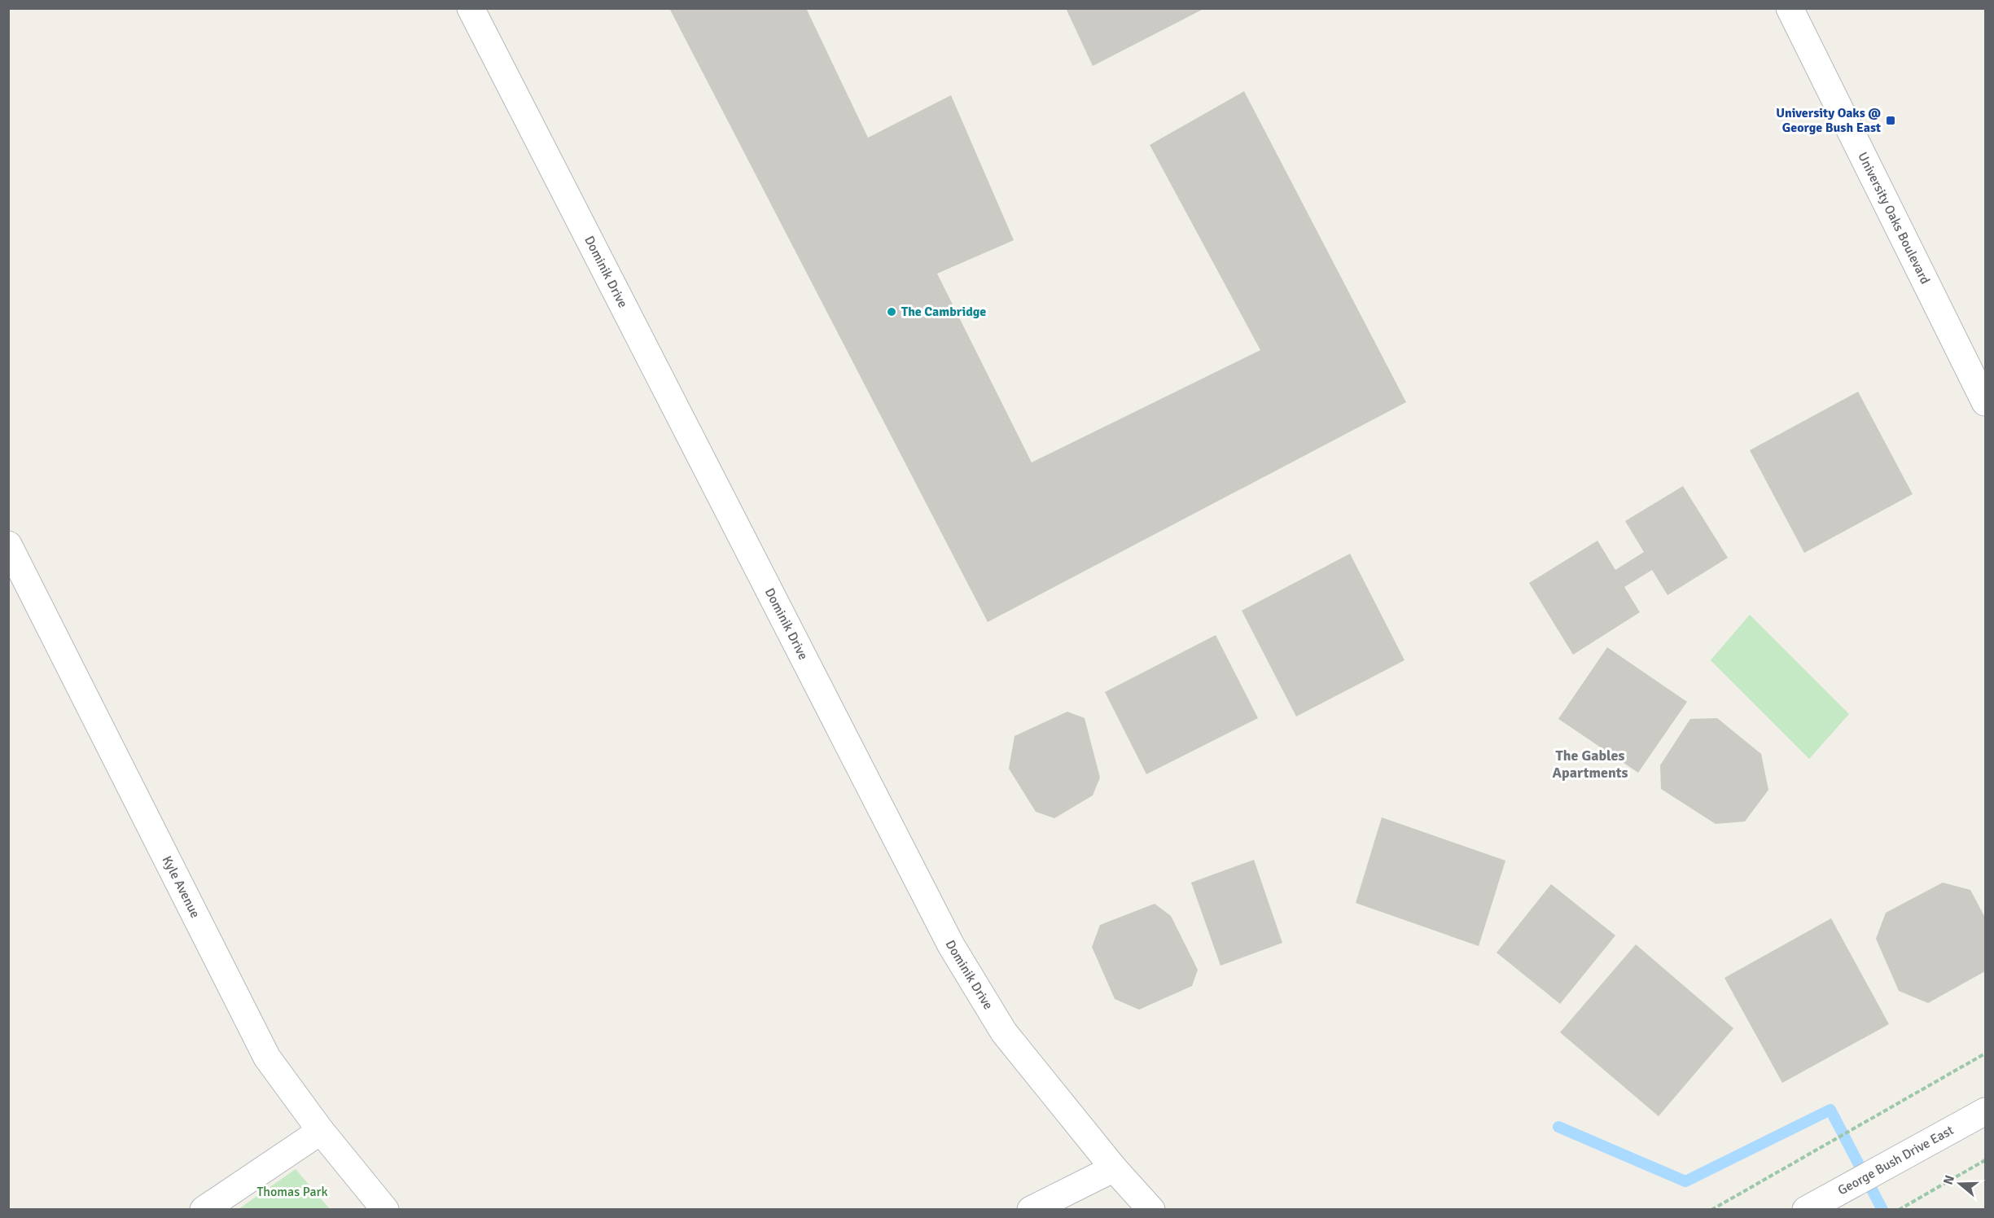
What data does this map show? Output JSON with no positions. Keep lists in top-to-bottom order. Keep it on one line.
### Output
{"streets":{"street":["University Oaks Boulevard","Dominik Drive","Kyle Avenue","George Bush Drive East"]},"districts":["The Gables Apartments"],"parks":["Thomas Park"],"places":{"transit":["University Oaks @ George Bush East"],"other":["The Cambridge"]},"north":"left"}
